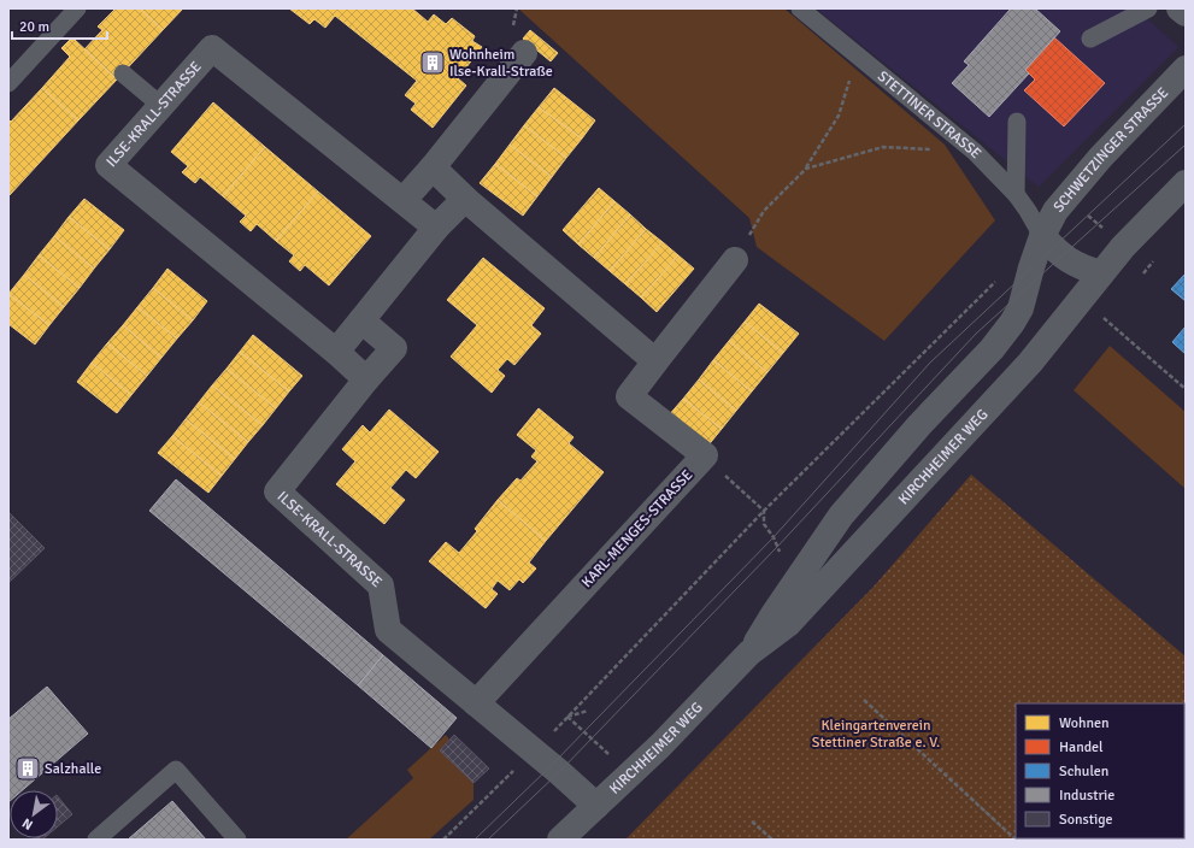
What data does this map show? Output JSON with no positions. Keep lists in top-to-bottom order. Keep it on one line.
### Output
{"streets":{"street":["ILSE-KRALL-STRASSE","SCHWETZINGER STRASSE","KIRCHHEIMER WEG","KARL-MENGES-STRASSE"],"lane":["STETTINER STRASSE"]},"crossings":[["ILSE-KRALL-STRASSE","KIRCHHEIMER WEG"],["ILSE-KRALL-STRASSE","KARL-MENGES-STRASSE"],["STETTINER STRASSE","SCHWETZINGER STRASSE"],["STETTINER STRASSE","KIRCHHEIMER WEG"],["SCHWETZINGER STRASSE","KIRCHHEIMER WEG"]],"parks":["Kleingartenverein Stettiner Straße e. V."],"places":{"building":["Wohnheim Ilse-Krall-Straße","Salzhalle"]},"legend":["Wohnen","Handel","Schulen","Industrie","Sonstige"],"scale_bar":"20 m","north":"bottom left"}
